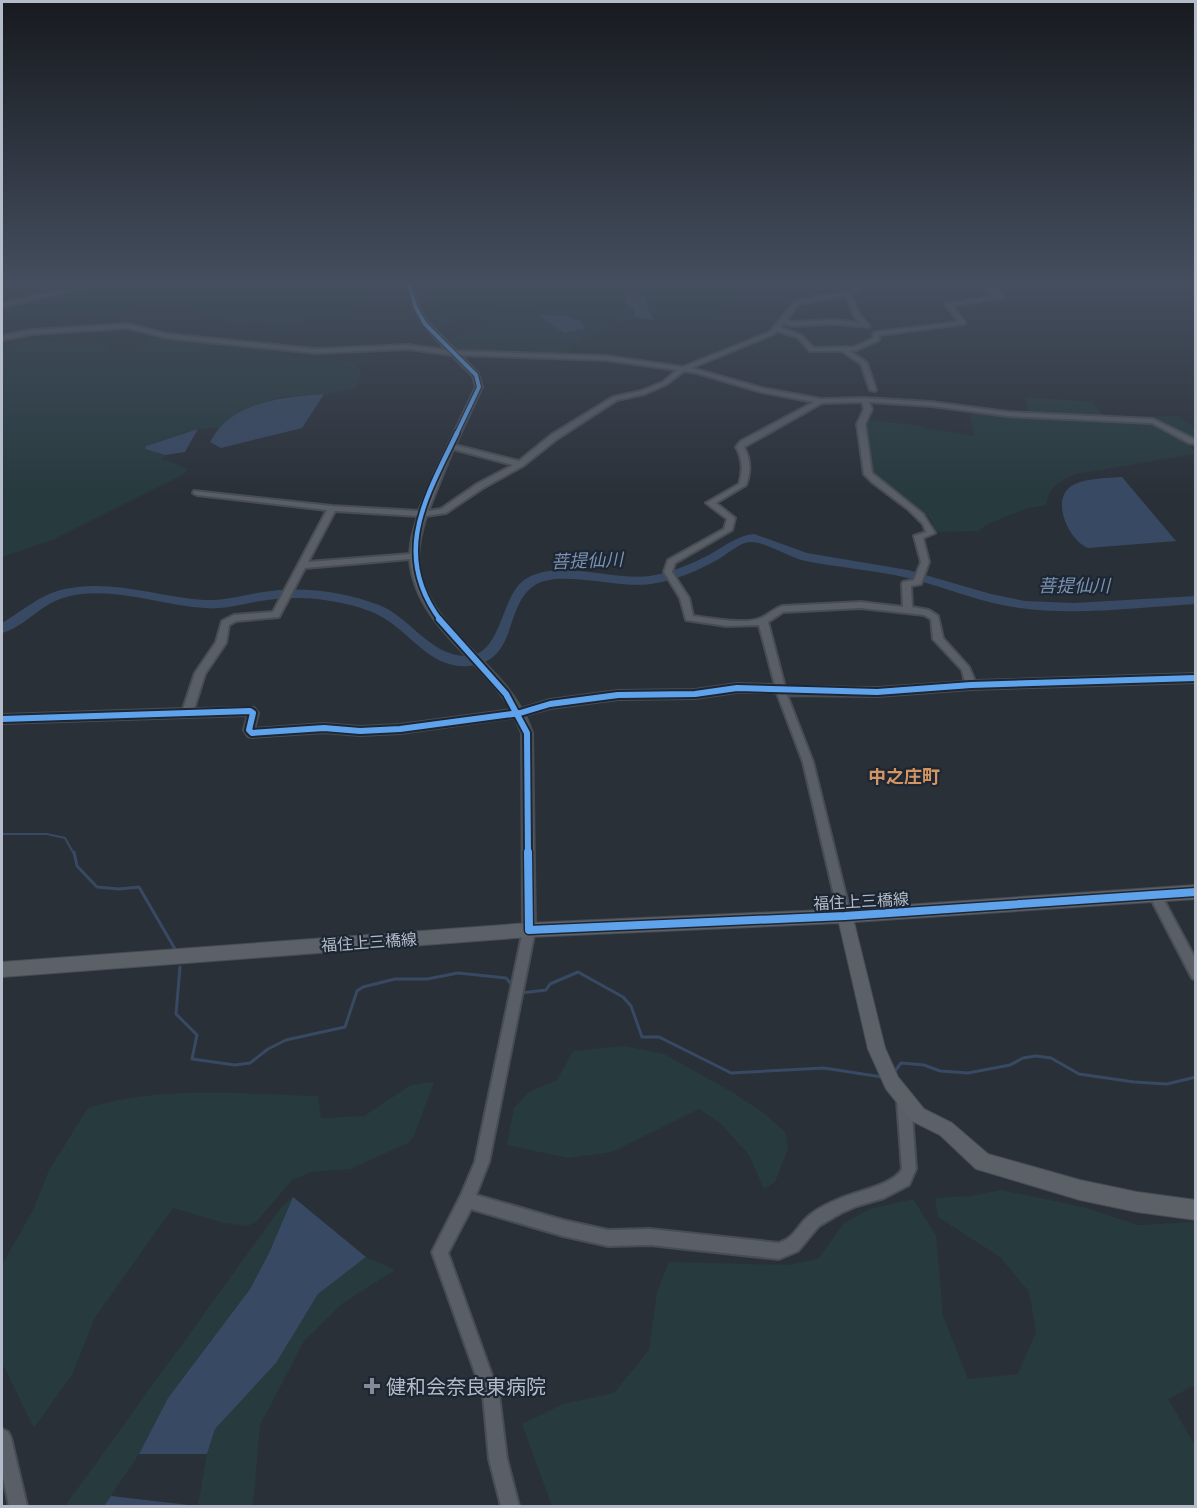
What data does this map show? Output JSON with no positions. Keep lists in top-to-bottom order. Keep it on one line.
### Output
{"streets":{"main road":["福住上三橋線"]},"districts":["中之庄町"],"water":["菩提仙川"],"places":{"health":["健和会奈良東病院"]}}
